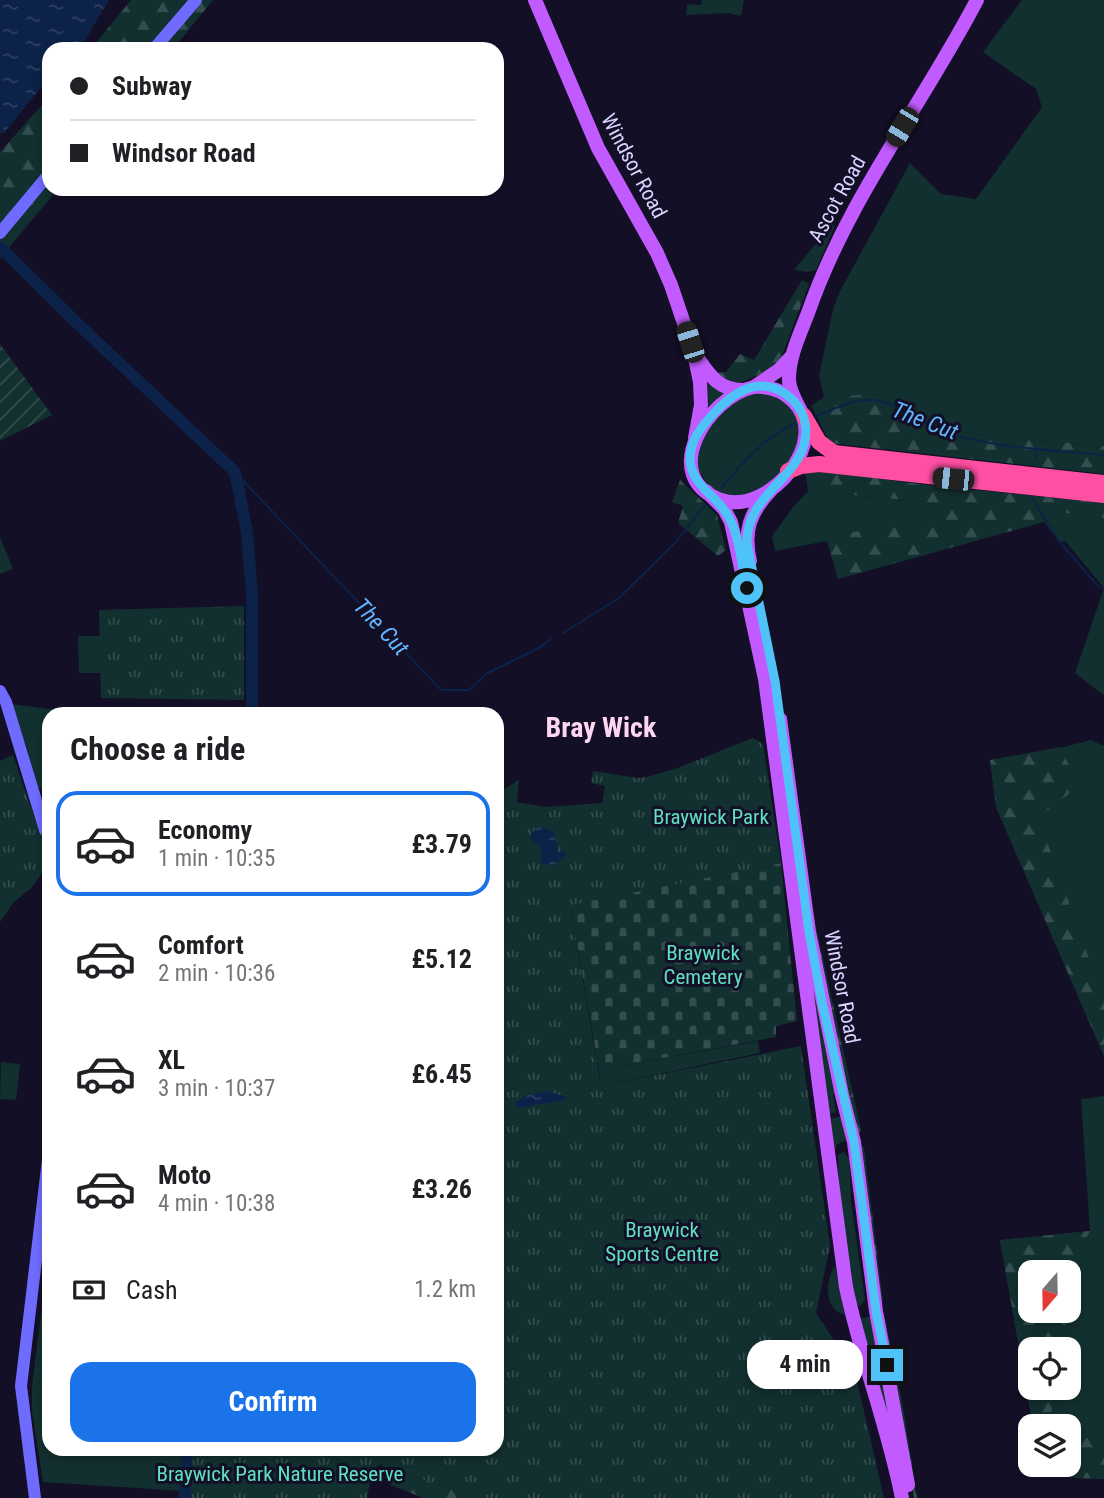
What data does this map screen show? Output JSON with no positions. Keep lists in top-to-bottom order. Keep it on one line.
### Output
{"streets":{"main road":["Windsor Road","Ascot Road"]},"crossings":[["Windsor Road","Ascot Road"]],"districts":["Bray Wick"],"water":["The Cut"],"parks":["Braywick Park","Braywick Cemetery","Braywick Sports Centre","Braywick Park Nature Reserve"],"north":"bottom","page":{"banner":["Subway","Windsor Road"],"heading":"Choose a ride","list":[{"name":"Economy","note":"1 min · 10:35","value":"£3.79"},{"name":"Comfort","note":"2 min · 10:36","value":"£5.12"},{"name":"XL","note":"3 min · 10:37","value":"£6.45"},{"name":"Moto","note":"4 min · 10:38","value":"£3.26"}],"pay":["Cash","1.2 km"],"bubble":"4 min","buttons":"Confirm"}}
